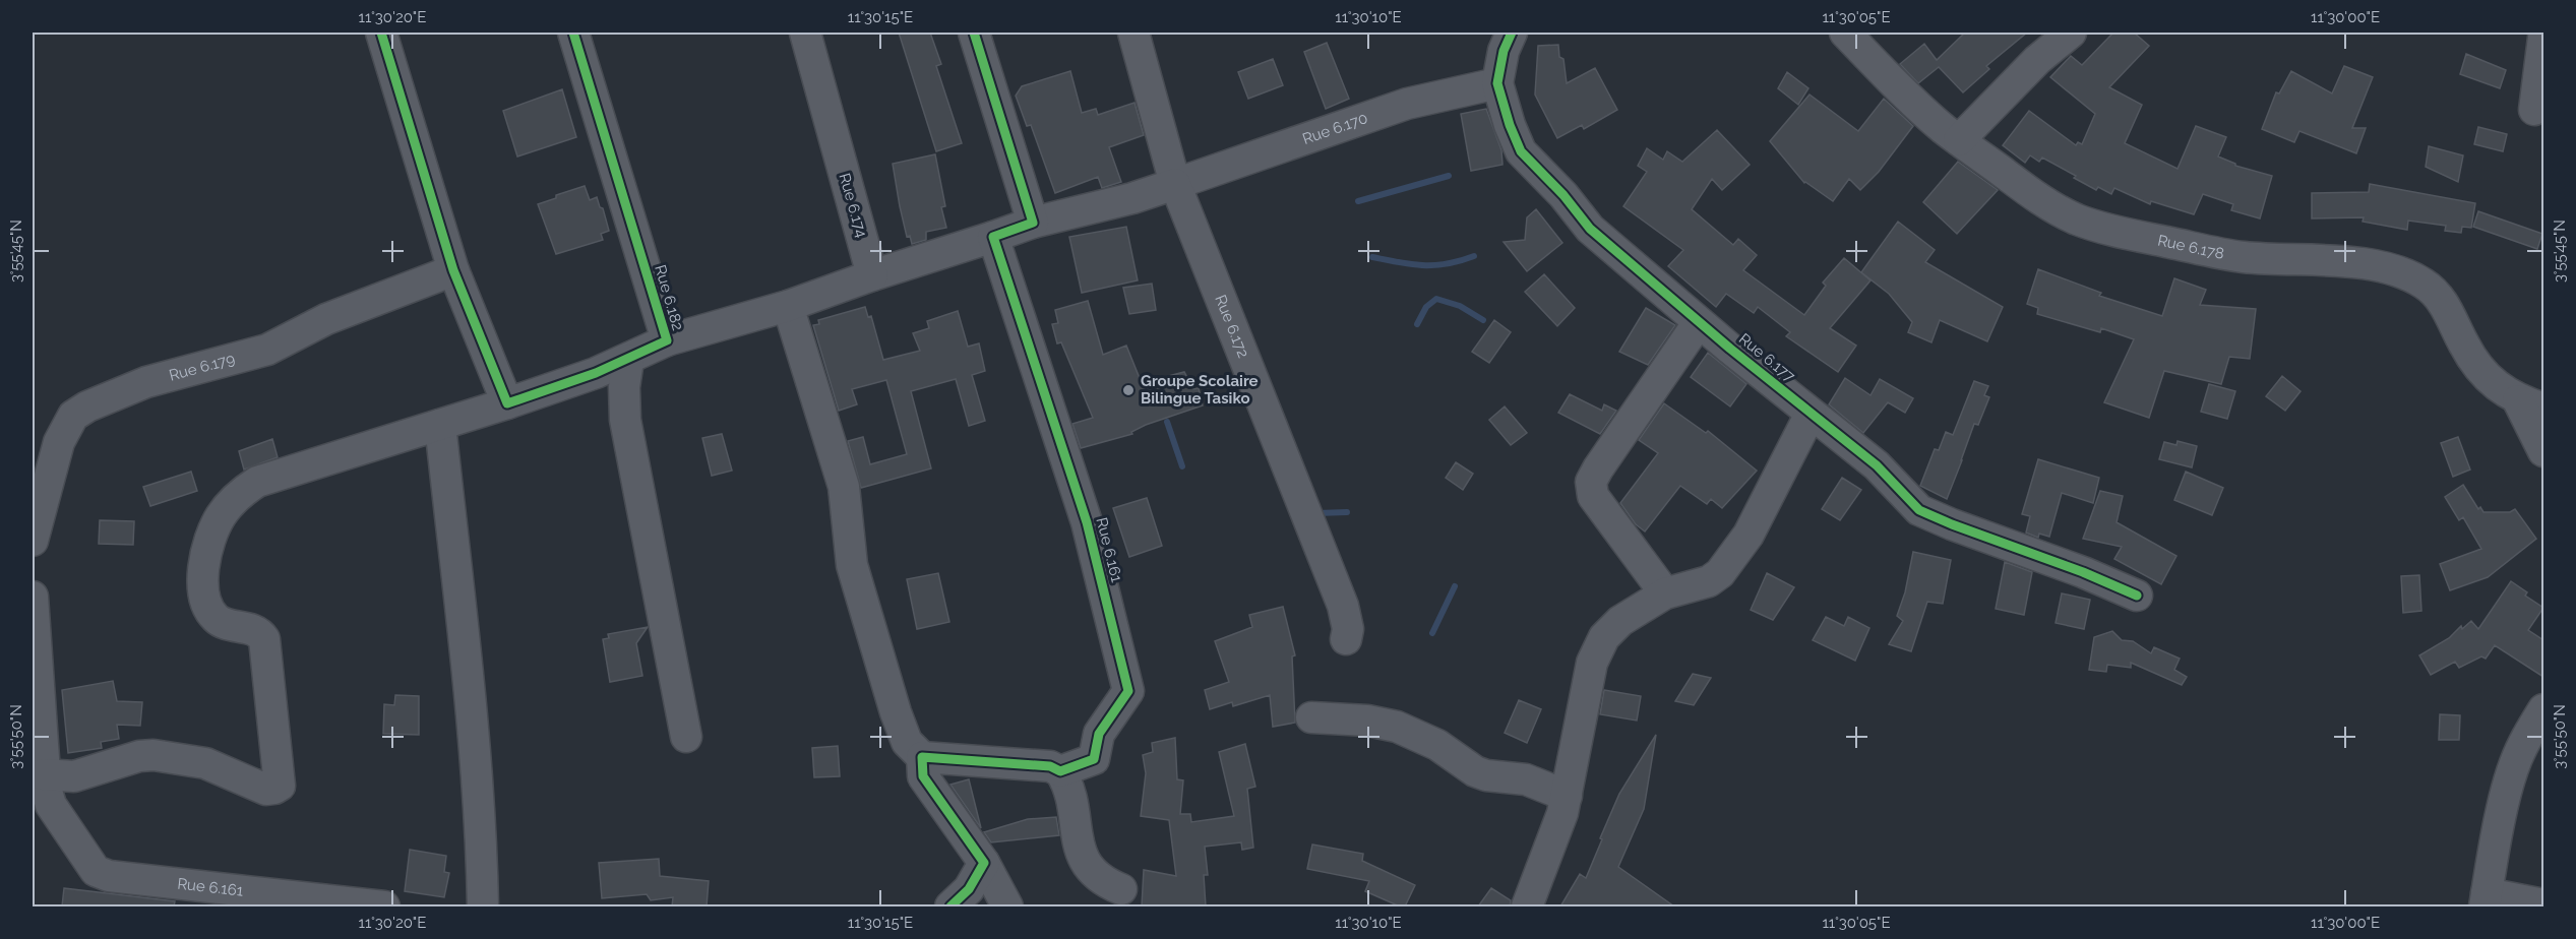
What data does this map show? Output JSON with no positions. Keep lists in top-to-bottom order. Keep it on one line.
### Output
{"streets":{"street":["Rue 6.170","Rue 6.174","Rue 6.178","Rue 6.182","Rue 6.172","Rue 6.177","Rue 6.179","Rue 6.161"]},"crossings":[["Rue 6.170","Rue 6.172"],["Rue 6.170","Rue 6.177"],["Rue 6.182","Rue 6.161"]],"places":["Groupe Scolaire Bilingue Tasiko"],"coordinates":["11°30'20\"E","11°30'15\"E","11°30'10\"E","11°30'05\"E","11°30'00\"E","3°55'45\"N","3°55'50\"N"]}
